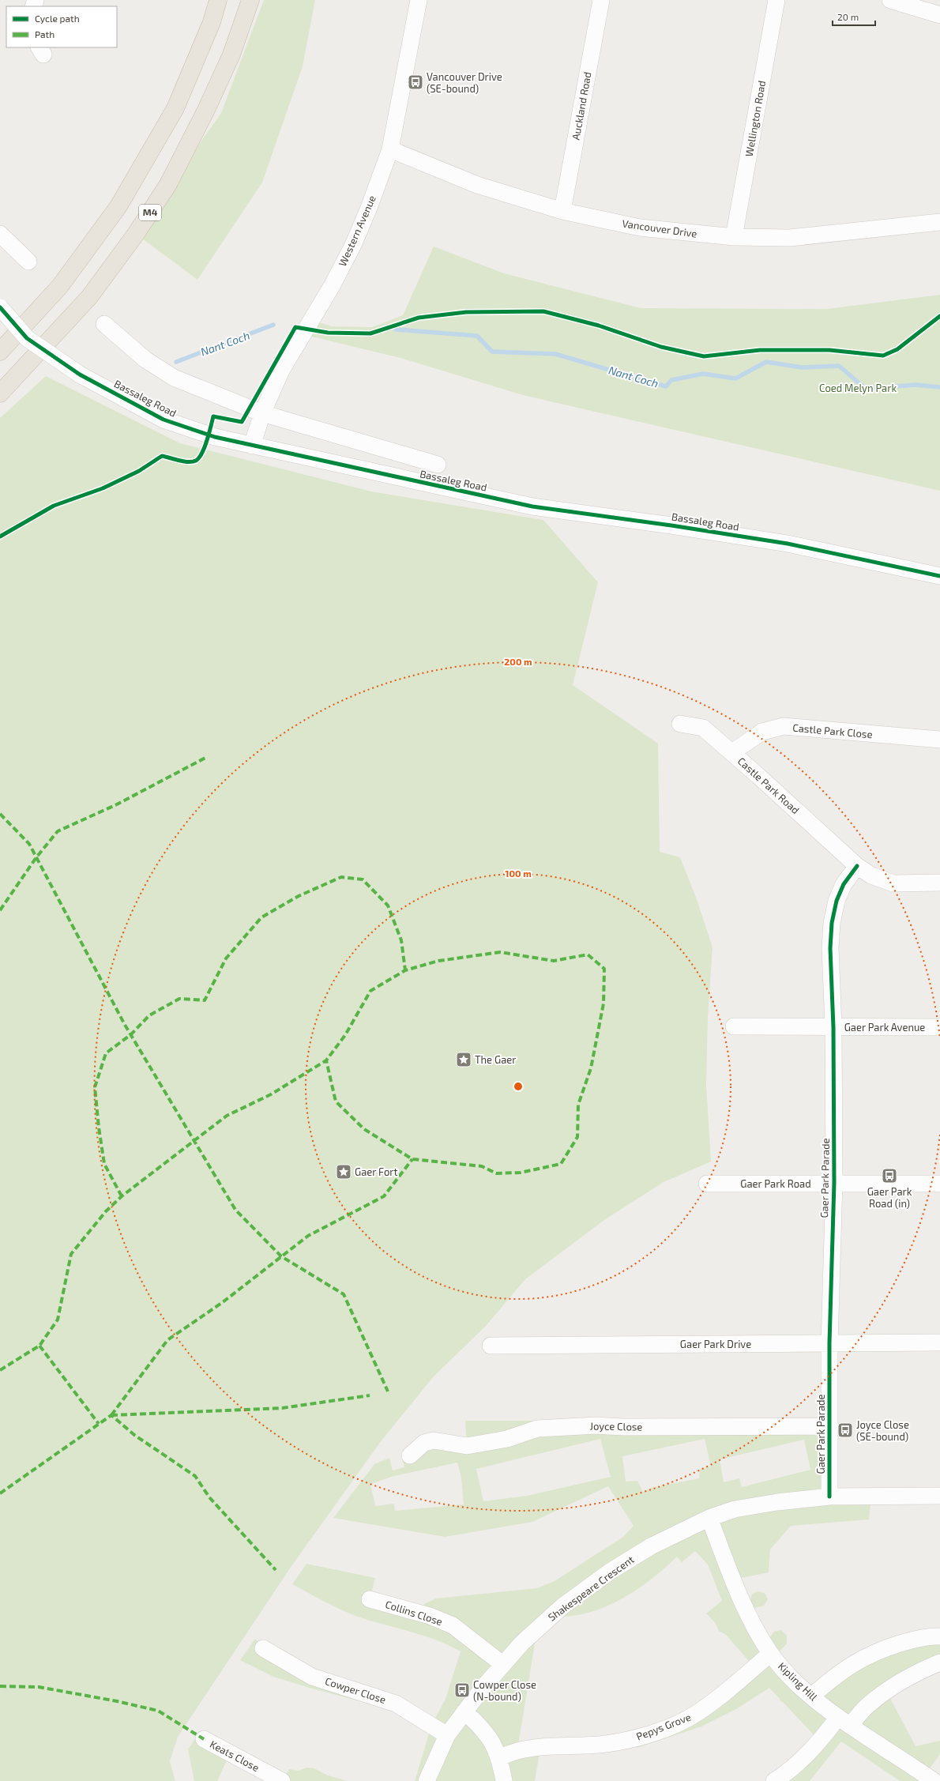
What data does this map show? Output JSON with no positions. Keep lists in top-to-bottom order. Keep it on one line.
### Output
{"streets":{"highway":["M4"],"street":["Auckland Road","Wellington Road","Vancouver Drive","Western Avenue","Bassaleg Road","Castle Park Close","Castle Park Road","Gaer Park Avenue","Gaer Park Parade","Gaer Park Road","Gaer Park Drive","Joyce Close","Shakespeare Crescent","Collins Close","Kipling Hill","Cowper Close","Pepys Grove","Keats Close"]},"crossings":[["Auckland Road","Vancouver Drive"],["Wellington Road","Vancouver Drive"],["Vancouver Drive","Western Avenue"],["Western Avenue","Bassaleg Road"],["Castle Park Close","Castle Park Road"],["Castle Park Road","Gaer Park Parade"],["Gaer Park Avenue","Gaer Park Parade"],["Gaer Park Parade","Gaer Park Road"],["Gaer Park Parade","Gaer Park Drive"],["Gaer Park Parade","Joyce Close"],["Gaer Park Parade","Shakespeare Crescent"],["Shakespeare Crescent","Collins Close"],["Shakespeare Crescent","Kipling Hill"],["Shakespeare Crescent","Cowper Close"],["Kipling Hill","Pepys Grove"]],"water":["Nant Coch"],"parks":["Coed Melyn Park"],"places":{"bus stop":["Vancouver Drive (SE-bound)","Gaer Park Road (in)","Joyce Close (SE-bound)","Cowper Close (N-bound)"],"place":["The Gaer","Gaer Fort"]},"legend":["Cycle path","Path"],"scale_bar":"20 m","rings":["200 m","100 m"]}
